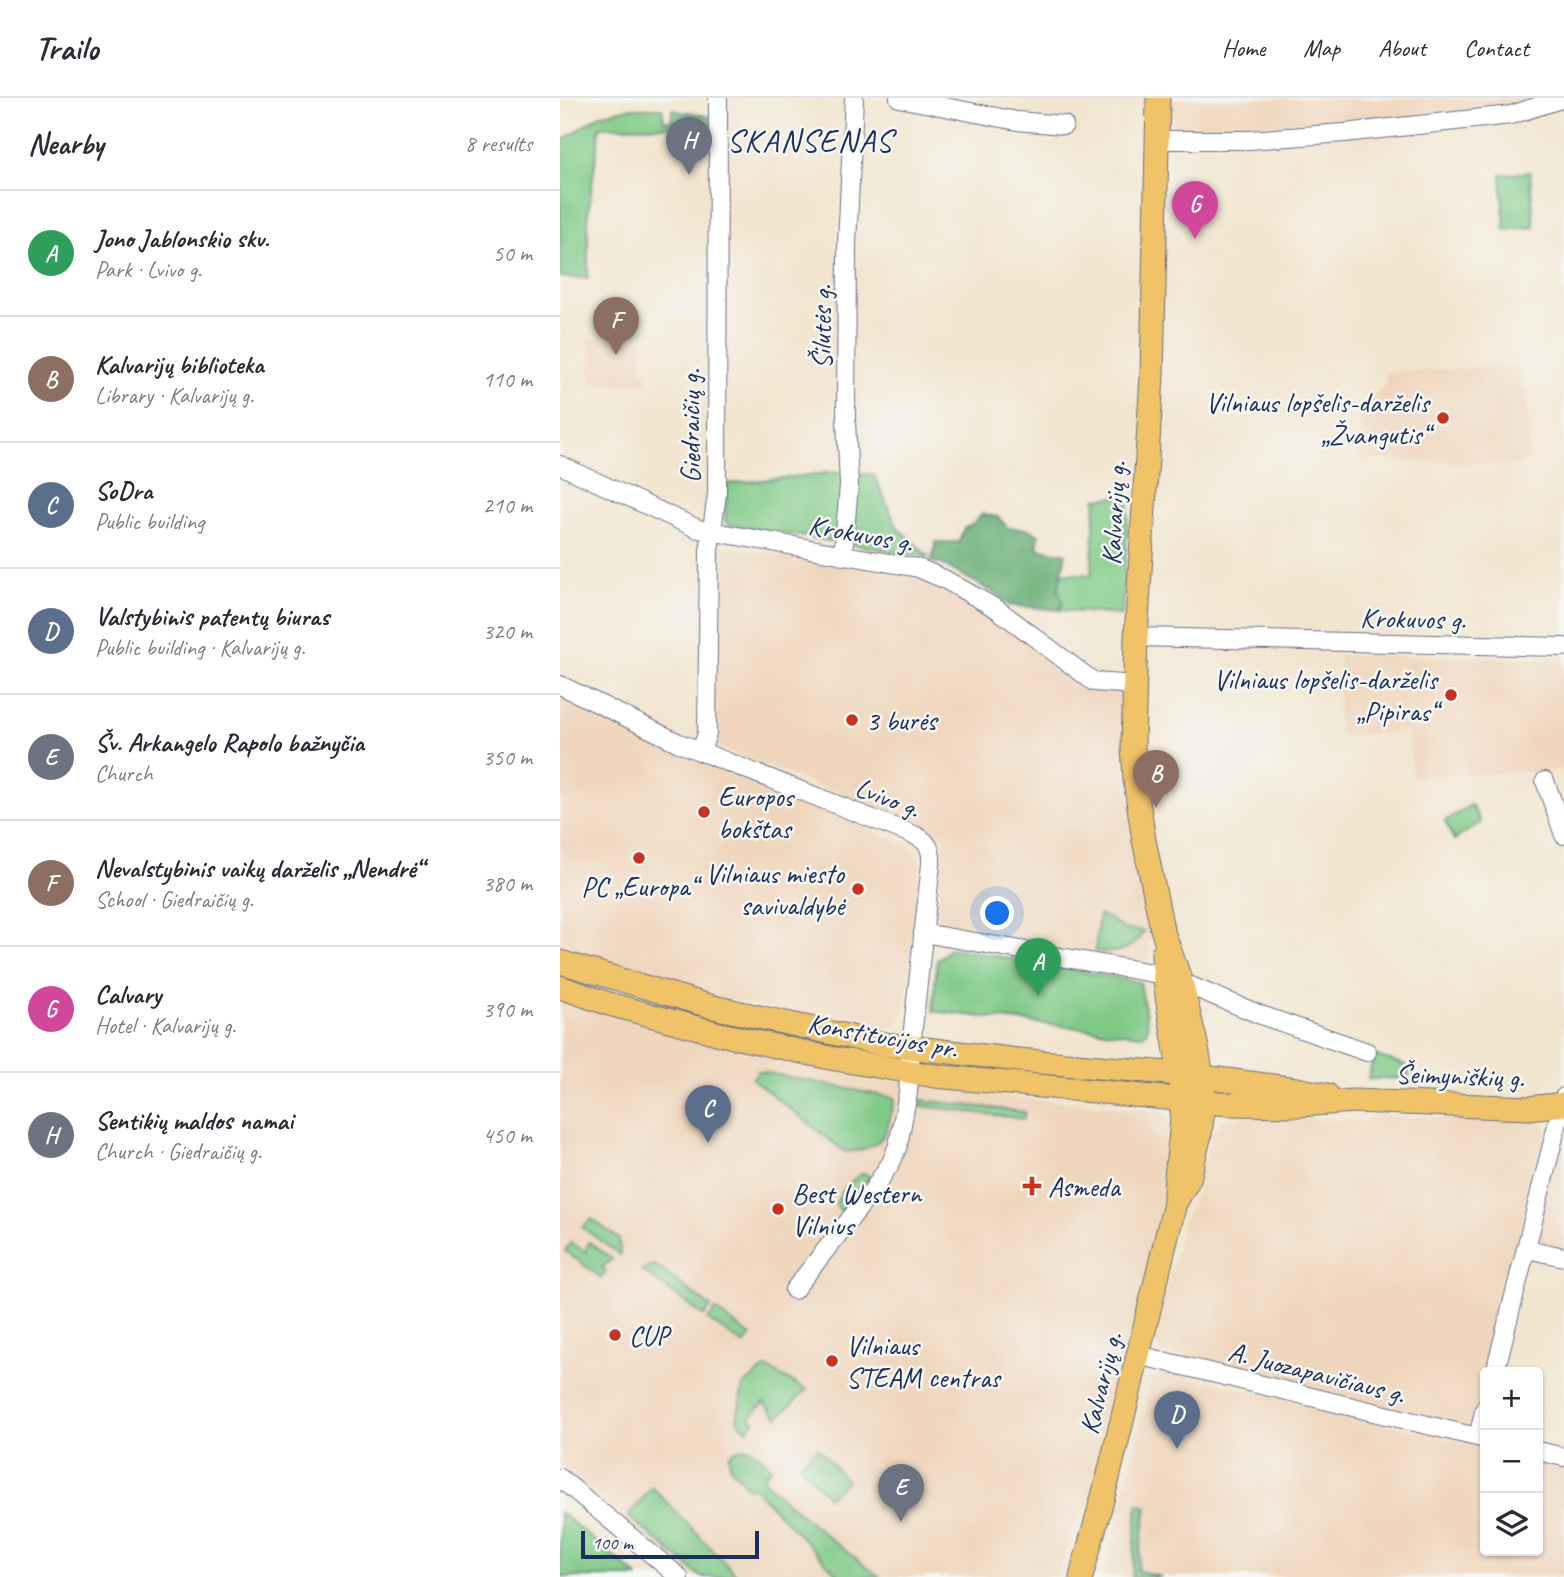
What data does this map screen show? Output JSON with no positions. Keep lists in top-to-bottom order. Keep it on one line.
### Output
{"streets":{"main road":["Kalvarijų g.","Konstitucijos pr.","Šeimyniškių g."],"street":["Šilutės g.","Giedraičių g.","Krokuvos g.","Lvivo g.","A. Juozapavičiaus g."]},"crossings":[["Šilutės g.","Krokuvos g."],["Giedraičių g.","Krokuvos g."],["Giedraičių g.","Lvivo g."],["Kalvarijų g.","Krokuvos g."],["Kalvarijų g.","Konstitucijos pr."],["Kalvarijų g.","Šeimyniškių g."],["Kalvarijų g.","A. Juozapavičiaus g."],["Konstitucijos pr.","Šeimyniškių g."]],"districts":["SKANSENAS"],"places":{"other":["Vilniaus lopšelis-darželis „Žvangutis“","Vilniaus lopšelis-darželis „Pipiras“","3 burės","Europos bokštas","PC „Europa“","Vilniaus miesto savivaldybė","Best Western Vilnius","CUP","Vilniaus STEAM centras"],"health":["Asmeda"]},"scale_bar":"100 m","page":{"header":"Trailo","nav":["Home","Map","About","Contact"],"heading":["Nearby","8 results"],"pins":["H","G","F","B","A","C","D","E"],"list":[{"mark":"A","name":"Jono Jablonskio skv.","note":"Park · Lvivo g.","value":"50 m"},{"mark":"B","name":"Kalvarijų biblioteka","note":"Library · Kalvarijų g.","value":"110 m"},{"mark":"C","name":"SoDra","note":"Public building","value":"210 m"},{"mark":"D","name":"Valstybinis patentų biuras","note":"Public building · Kalvarijų g.","value":"320 m"},{"mark":"E","name":"Šv. Arkangelo Rapolo bažnyčia","note":"Church","value":"350 m"},{"mark":"F","name":"Nevalstybinis vaikų darželis „Nendrė“","note":"School · Giedraičių g.","value":"380 m"},{"mark":"G","name":"Calvary","note":"Hotel · Kalvarijų g.","value":"390 m"},{"mark":"H","name":"Sentikių maldos namai","note":"Church · Giedraičių g.","value":"450 m"}],"map_buttons":["+","−"],"scale":"100 m"}}
